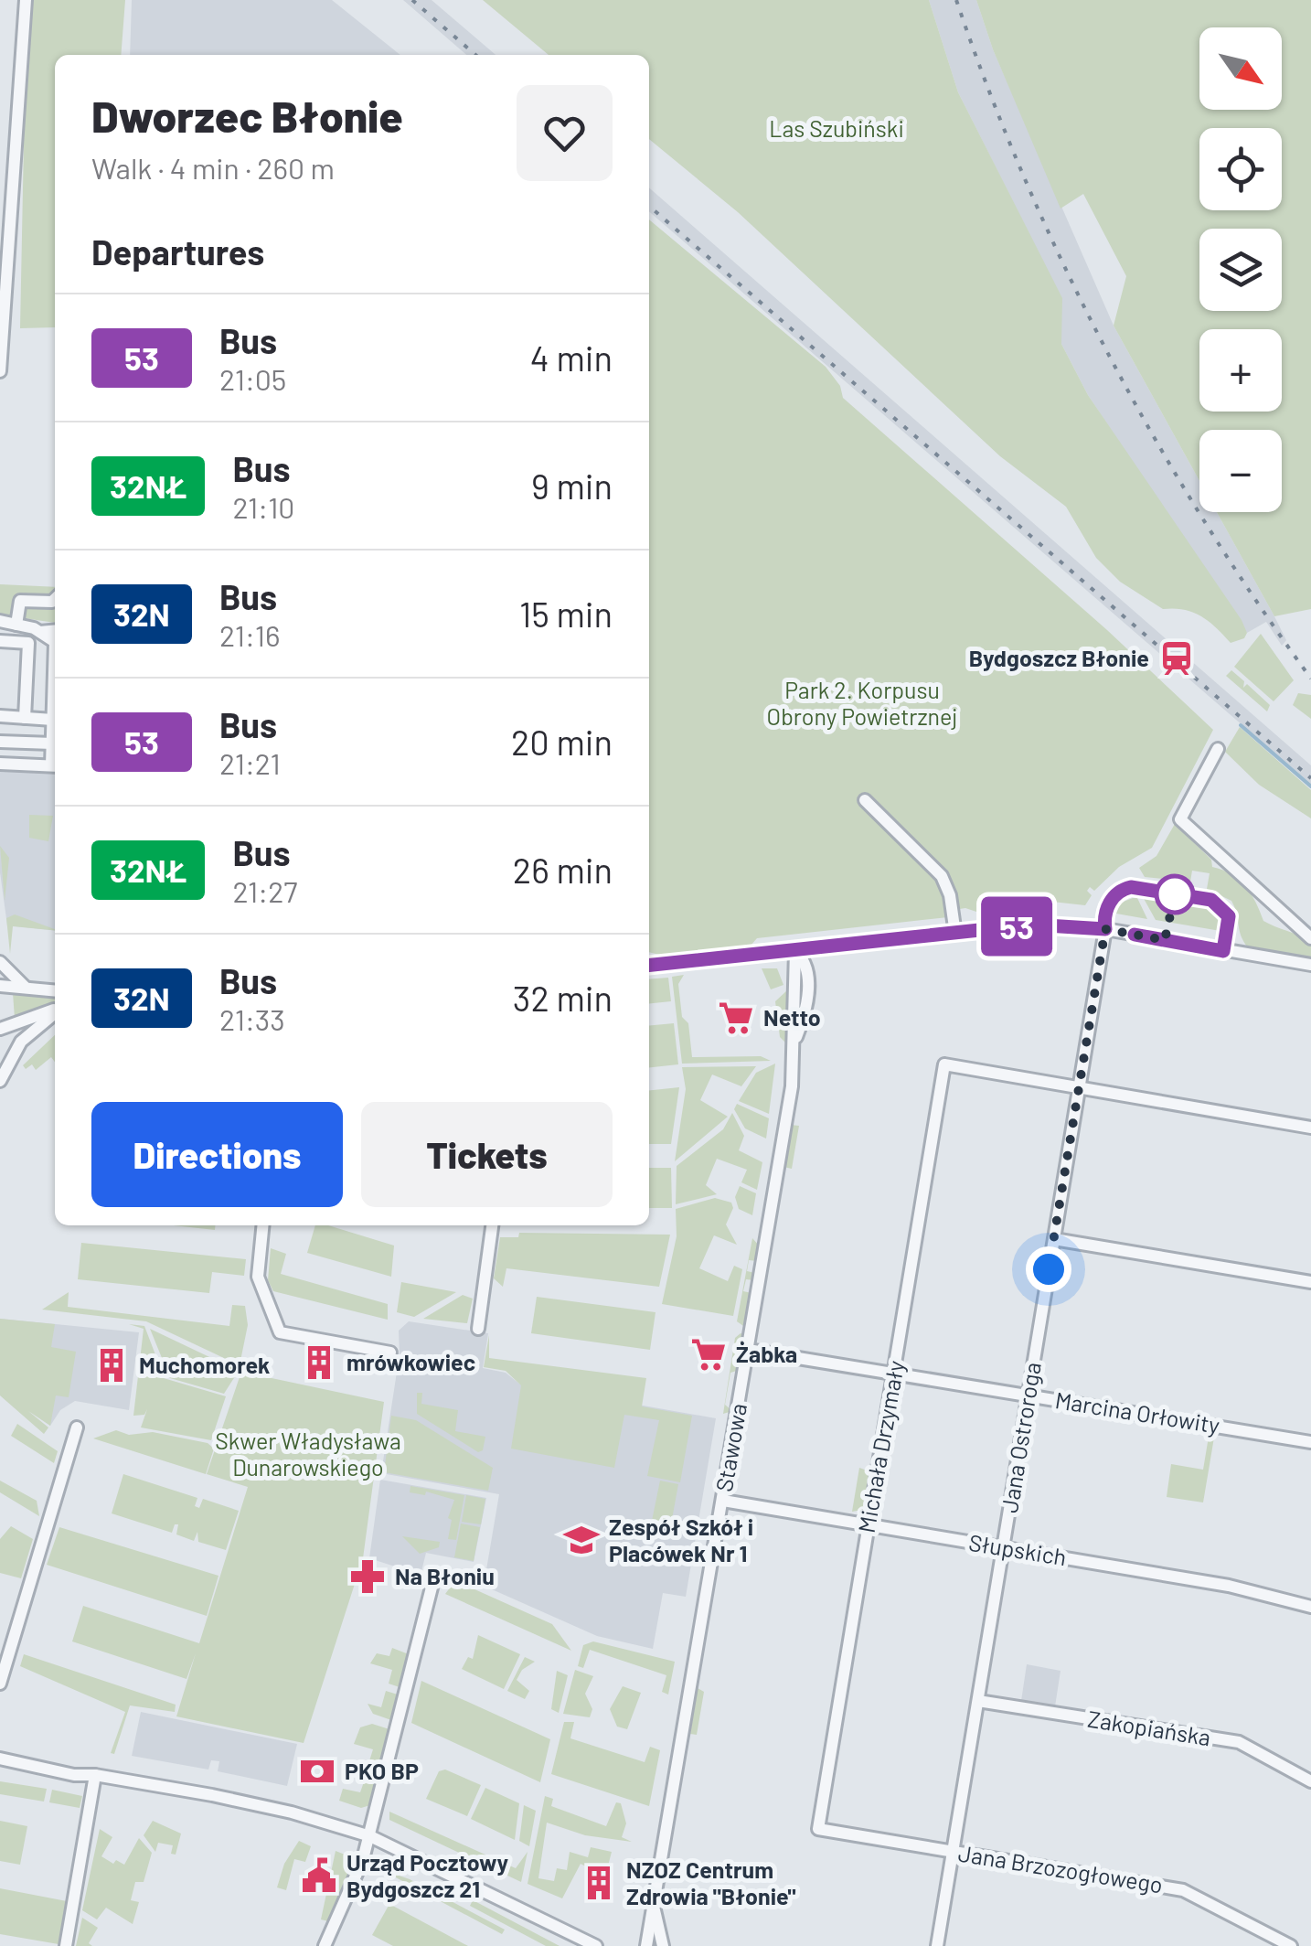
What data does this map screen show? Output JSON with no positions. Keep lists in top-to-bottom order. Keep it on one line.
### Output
{"streets":{"street":["Marcina Orłowity","Jana Ostroroga","Michała Drzymały","Stawowa","Słupskich","Zakopiańska","Jana Brzozogłowego"]},"crossings":[["Marcina Orłowity","Jana Ostroroga"],["Marcina Orłowity","Michała Drzymały"],["Marcina Orłowity","Stawowa"],["Jana Ostroroga","Michała Drzymały"],["Jana Ostroroga","Słupskich"],["Jana Ostroroga","Zakopiańska"],["Jana Ostroroga","Jana Brzozogłowego"],["Michała Drzymały","Słupskich"],["Michała Drzymały","Jana Brzozogłowego"],["Stawowa","Słupskich"]],"parks":["Las Szubiński","Park 2. Korpusu Obrony Powietrznej","Skwer Władysława Dunarowskiego"],"places":{"station":["Bydgoszcz Błonie"],"supermarket":["Netto","Żabka"],"building":["mrówkowiec","Muchomorek","NZOZ Centrum Zdrowia \"Błonie\""],"school or university":["Zespół Szkół i Placówek Nr 1"],"pharmacy":["Na Błoniu"],"bank":["PKO BP"],"public building":["Urząd Pocztowy Bydgoszcz 21"]},"lines":["bus line 53"],"north":"bottom right","page":{"on_map":"53","map_buttons":["+","−"],"heading":[["Dworzec Błonie","Walk · 4 min · 260 m"],"Departures"],"list":[{"mark":"53","name":"Bus","note":"21:05","value":"4 min"},{"mark":"32NŁ","name":"Bus","note":"21:10","value":"9 min"},{"mark":"32N","name":"Bus","note":"21:16","value":"15 min"},{"mark":"53","name":"Bus","note":"21:21","value":"20 min"},{"mark":"32NŁ","name":"Bus","note":"21:27","value":"26 min"},{"mark":"32N","name":"Bus","note":"21:33","value":"32 min"}],"buttons":["Directions","Tickets"]}}
